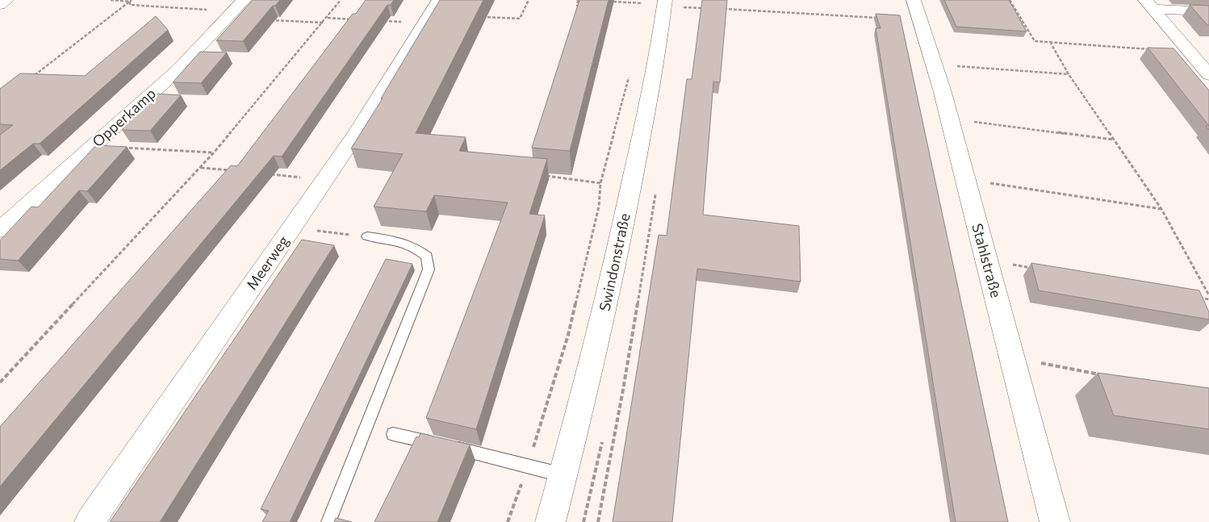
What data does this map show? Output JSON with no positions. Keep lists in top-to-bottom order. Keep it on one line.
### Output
{"streets":{"street":["Opperkamp","Stahlstraße","Swindonstraße","Meerweg"]}}
